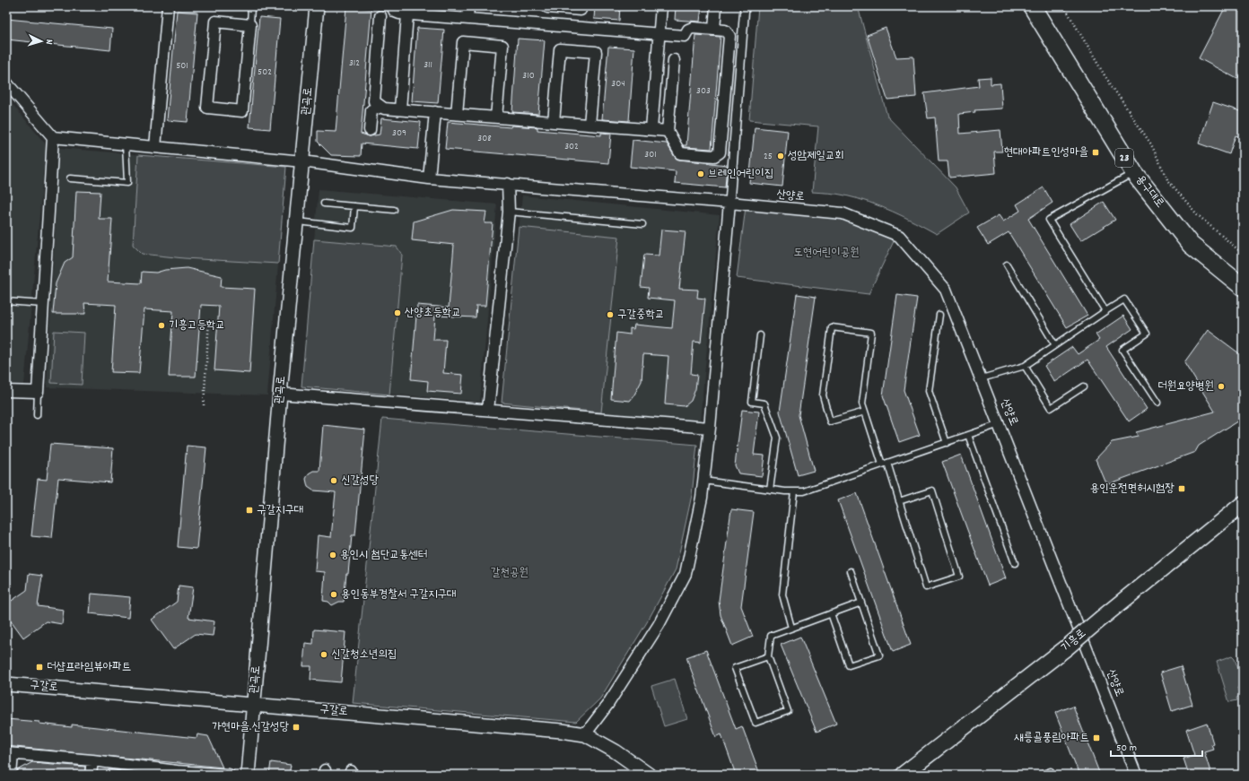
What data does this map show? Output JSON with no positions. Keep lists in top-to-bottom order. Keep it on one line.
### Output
{"streets":{"main road":["23","용구대로","기흥로"],"street":["관곡로","산양로","구갈로"]},"crossings":[["관곡로","산양로"],["관곡로","구갈로"]],"parks":["도현어린이공원","갈천공원"],"places":{"transit":["현대아파트인성마을","용인운전면허시험장","구갈지구대","더샵프라임뷰아파트","가현마을.신갈성당","새릉골풍림아파트"],"other":["성암제일교회","브레인어린이집","산양초등학교","구갈중학교","기흥고등학교","더원요양병원","신갈성당","용인시 첨단교통센터","용인동부경찰서 구갈지구대","신갈청소년의집"]},"house_numbers":["312","311","501","502","310","304","303","309","308","302","301","25"],"scale_bar":"50 m","north":"right"}
